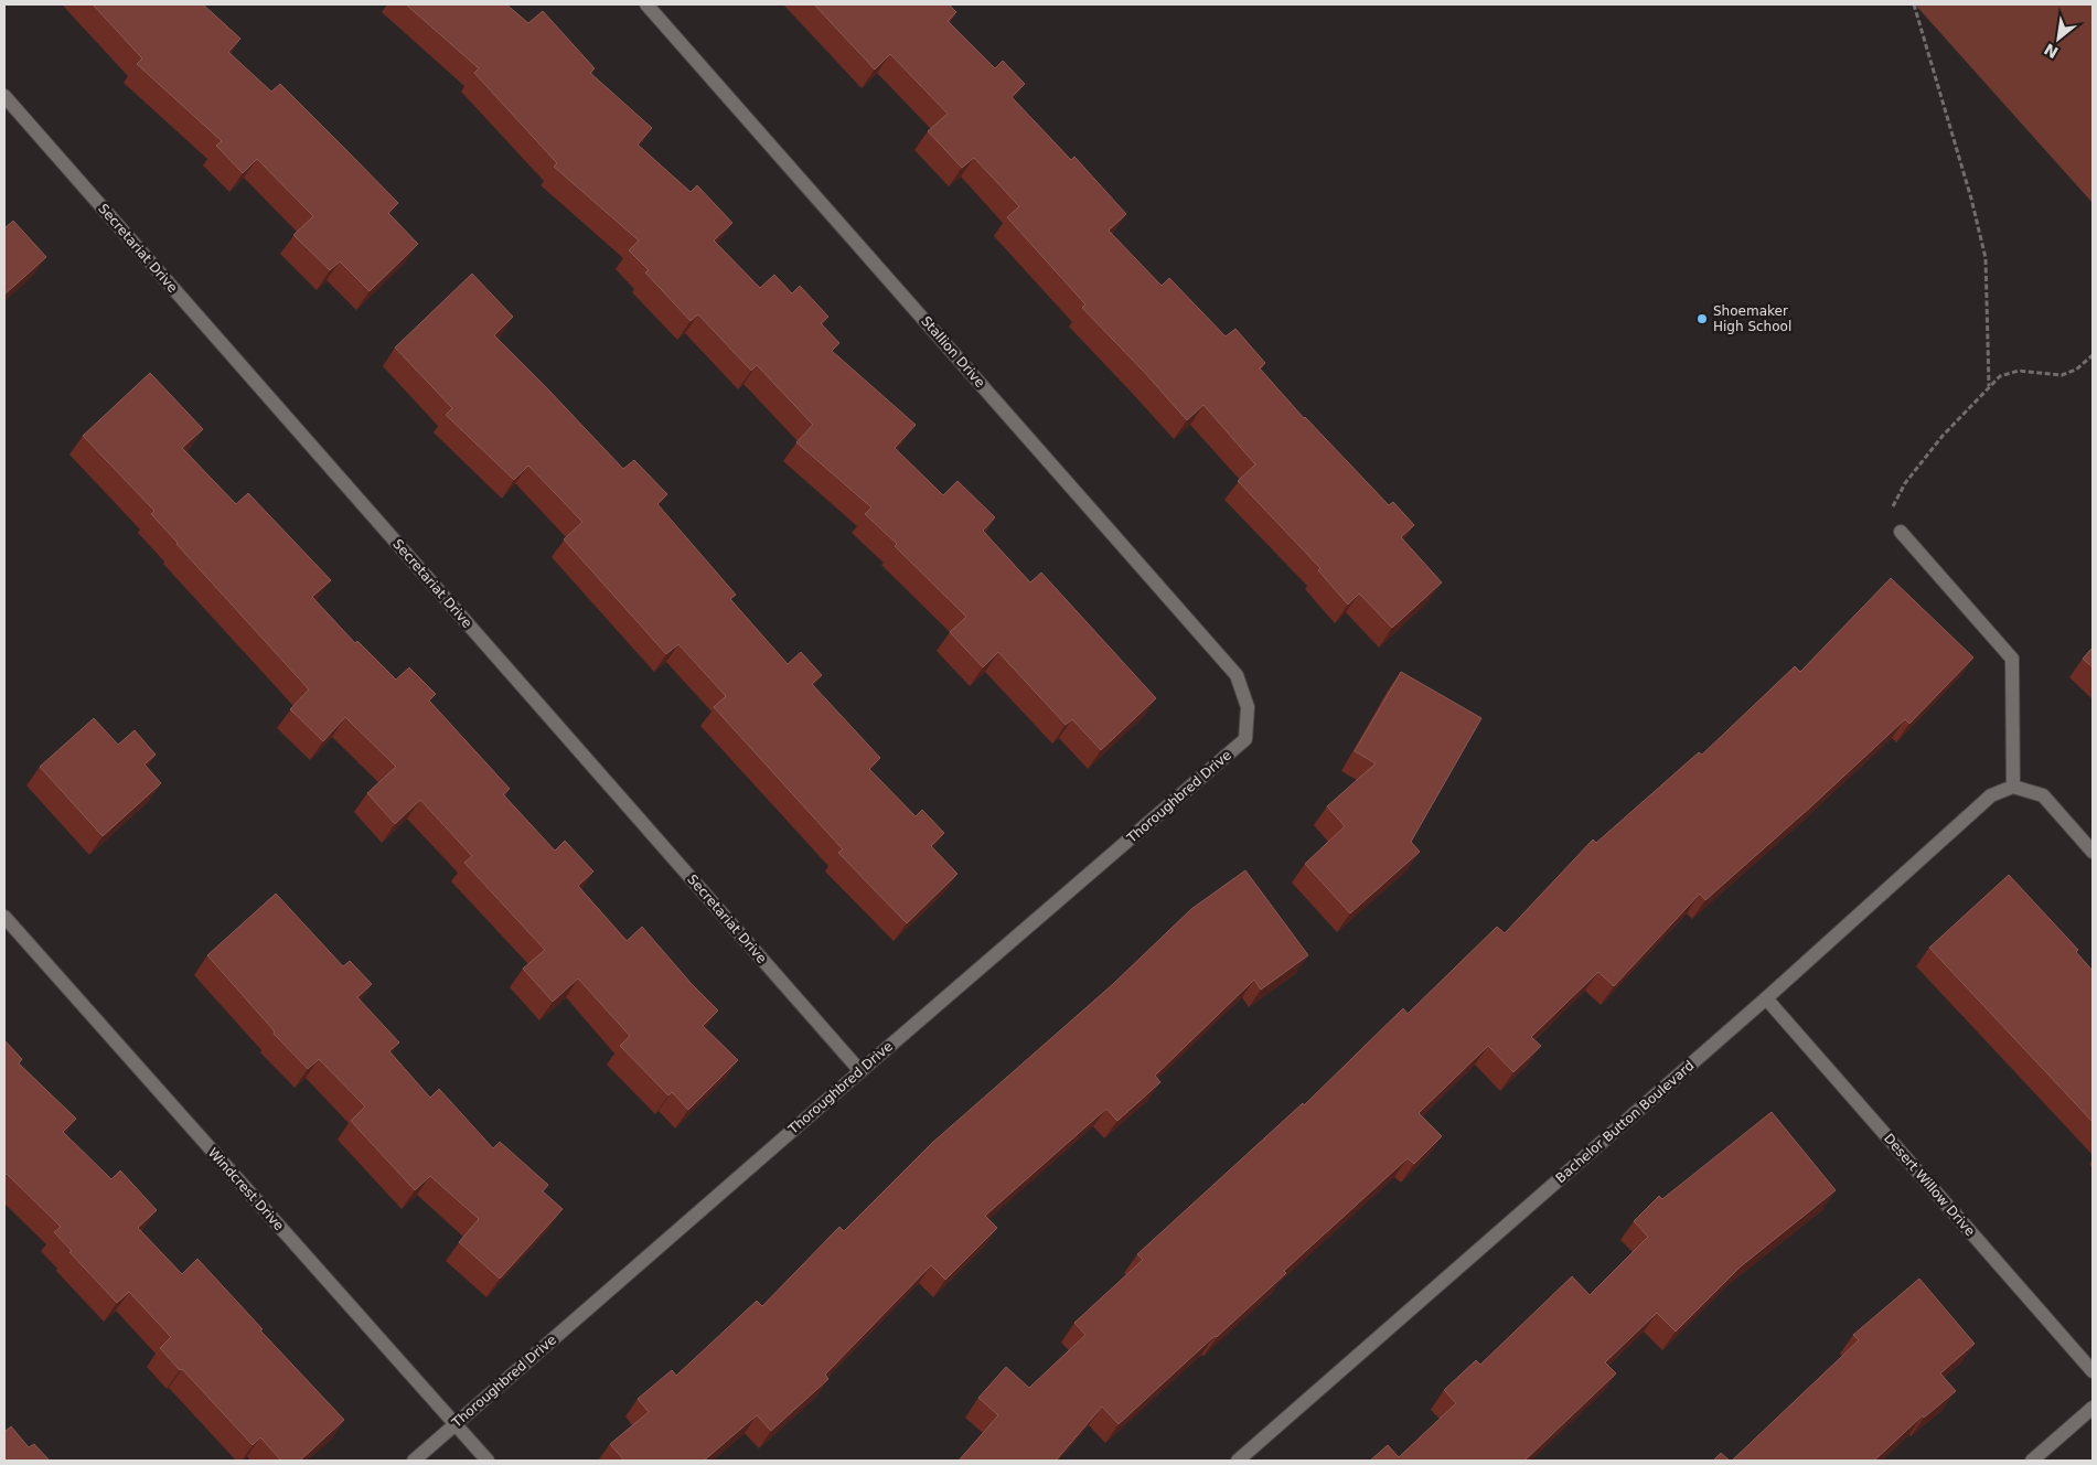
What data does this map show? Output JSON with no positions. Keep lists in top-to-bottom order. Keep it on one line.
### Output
{"streets":{"street":["Secretariat Drive","Stallion Drive","Thoroughbred Drive","Bachelor Button Boulevard","Desert Willow Drive","Windcrest Drive"]},"crossings":[["Secretariat Drive","Thoroughbred Drive"],["Stallion Drive","Thoroughbred Drive"],["Thoroughbred Drive","Windcrest Drive"],["Bachelor Button Boulevard","Desert Willow Drive"]],"places":["Shoemaker High School"],"north":"bottom left"}
